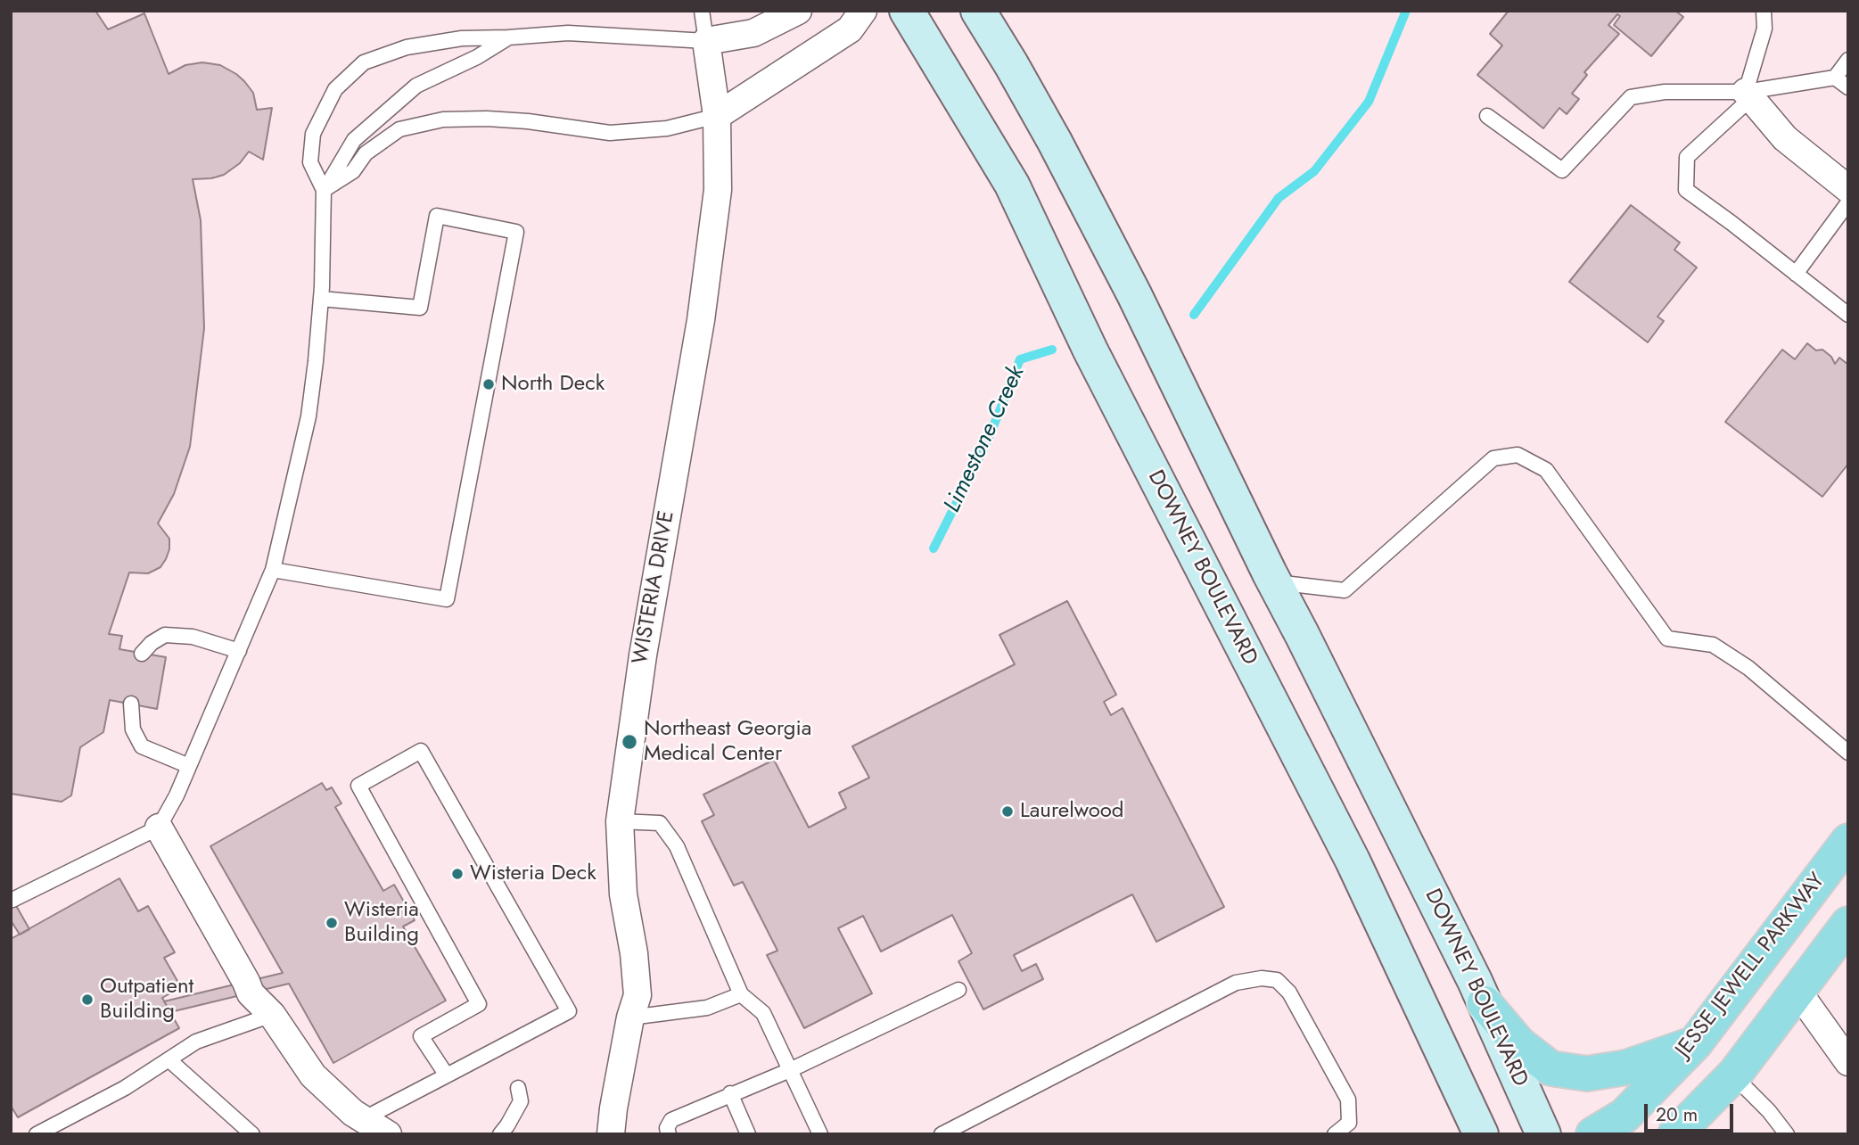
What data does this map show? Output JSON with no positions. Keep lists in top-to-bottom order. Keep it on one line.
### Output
{"streets":{"main road":["DOWNEY BOULEVARD","JESSE JEWELL PARKWAY"],"street":["WISTERIA DRIVE"]},"water":["Limestone Creek"],"places":["North Deck","Northeast Georgia Medical Center","Laurelwood","Wisteria Deck","Wisteria Building","Outpatient Building"],"scale_bar":"20 m"}
